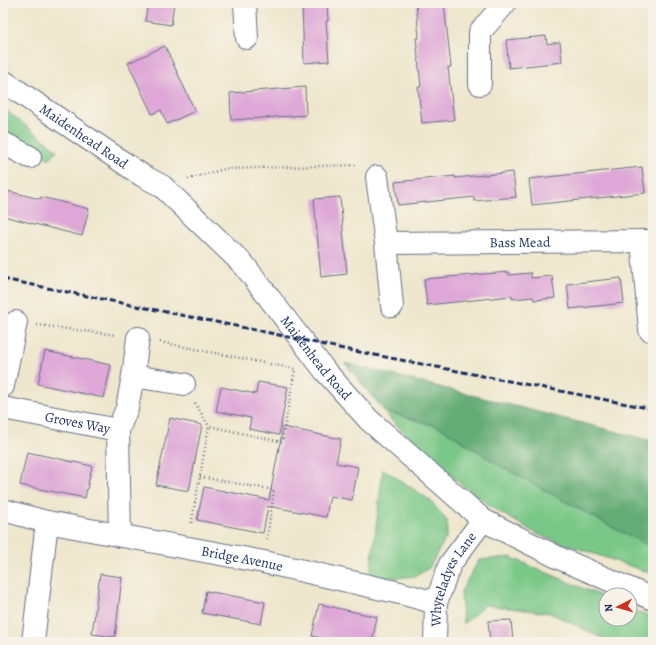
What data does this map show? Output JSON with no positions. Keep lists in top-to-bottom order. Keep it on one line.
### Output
{"streets":{"street":["Maidenhead Road","Bass Mead","Groves Way","Bridge Avenue","Whyteladyes Lane"]},"crossings":[["Maidenhead Road","Whyteladyes Lane"],["Groves Way","Bridge Avenue"],["Bridge Avenue","Whyteladyes Lane"]],"north":"left"}
